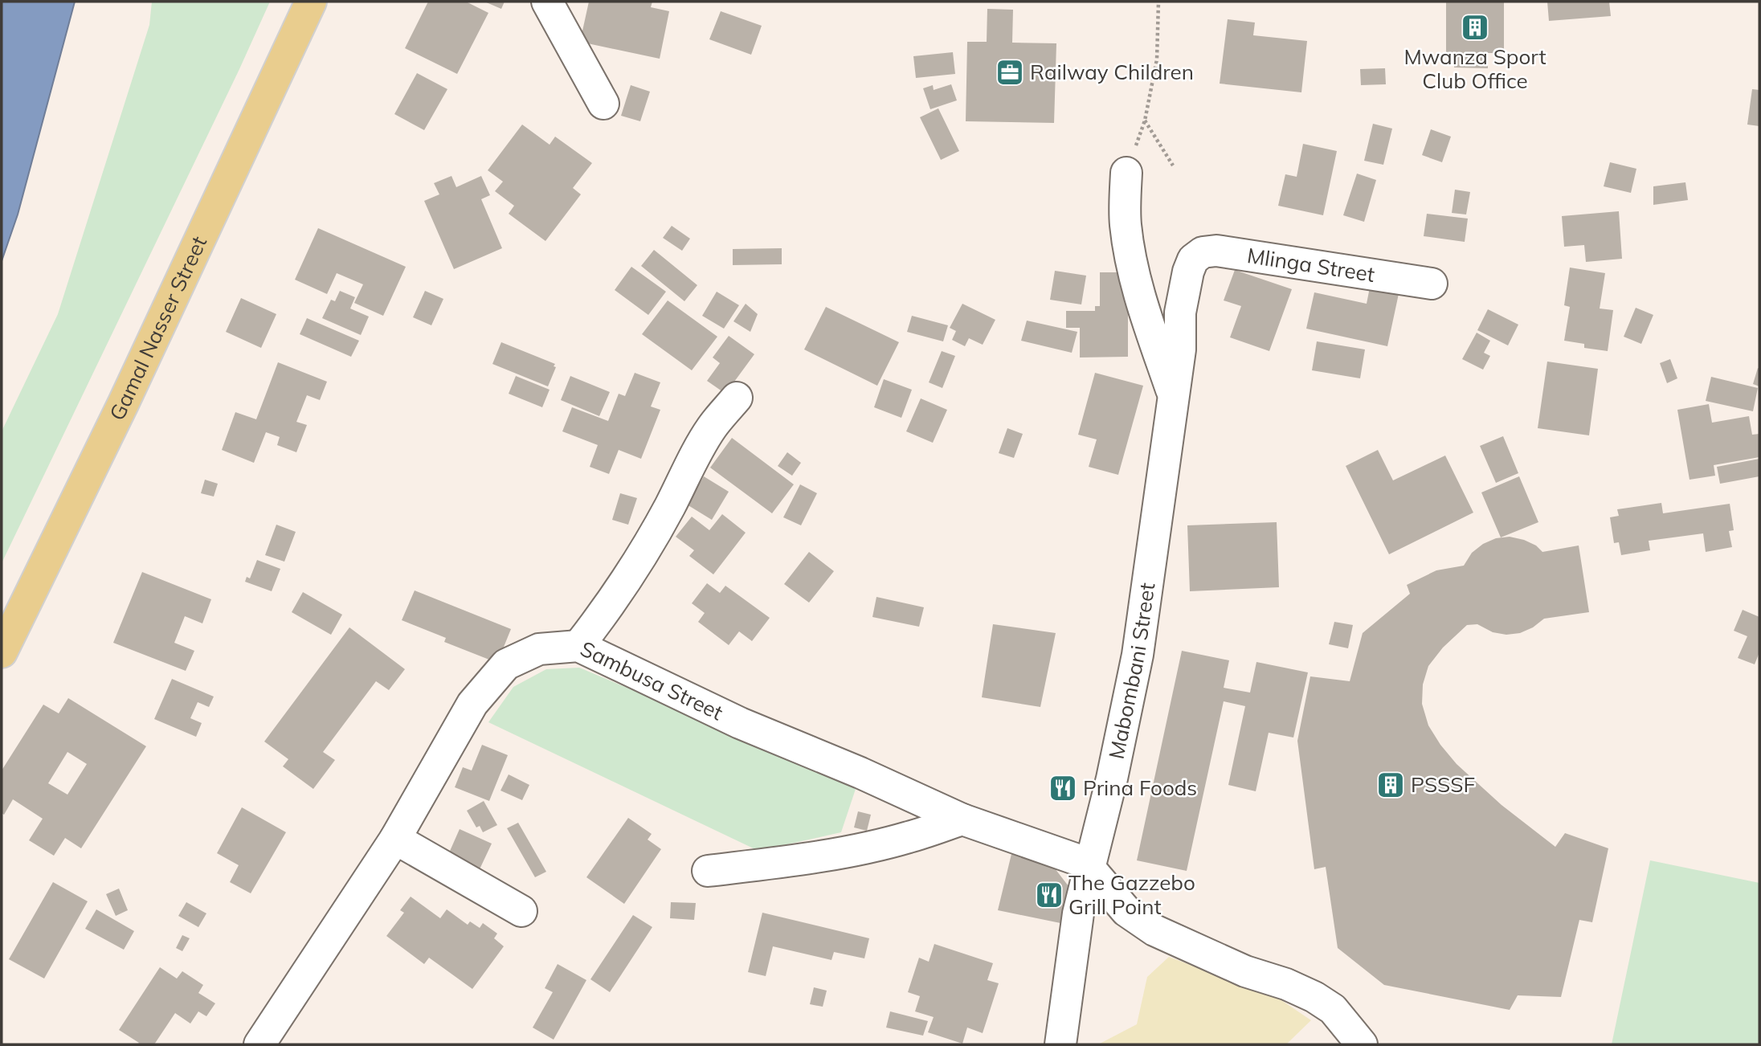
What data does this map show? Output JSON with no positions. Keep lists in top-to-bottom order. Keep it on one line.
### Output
{"streets":{"main road":["Gamal Nasser Street"],"street":["Mlinga Street","Mabombani Street","Sambusa Street"]},"crossings":[["Mlinga Street","Mabombani Street"],["Mabombani Street","Sambusa Street"]],"places":{"building":["Mwanza Sport Club Office","PSSSF"],"office":["Railway Children"],"restaurant":["Prina Foods","The Gazzebo Grill Point"]}}
